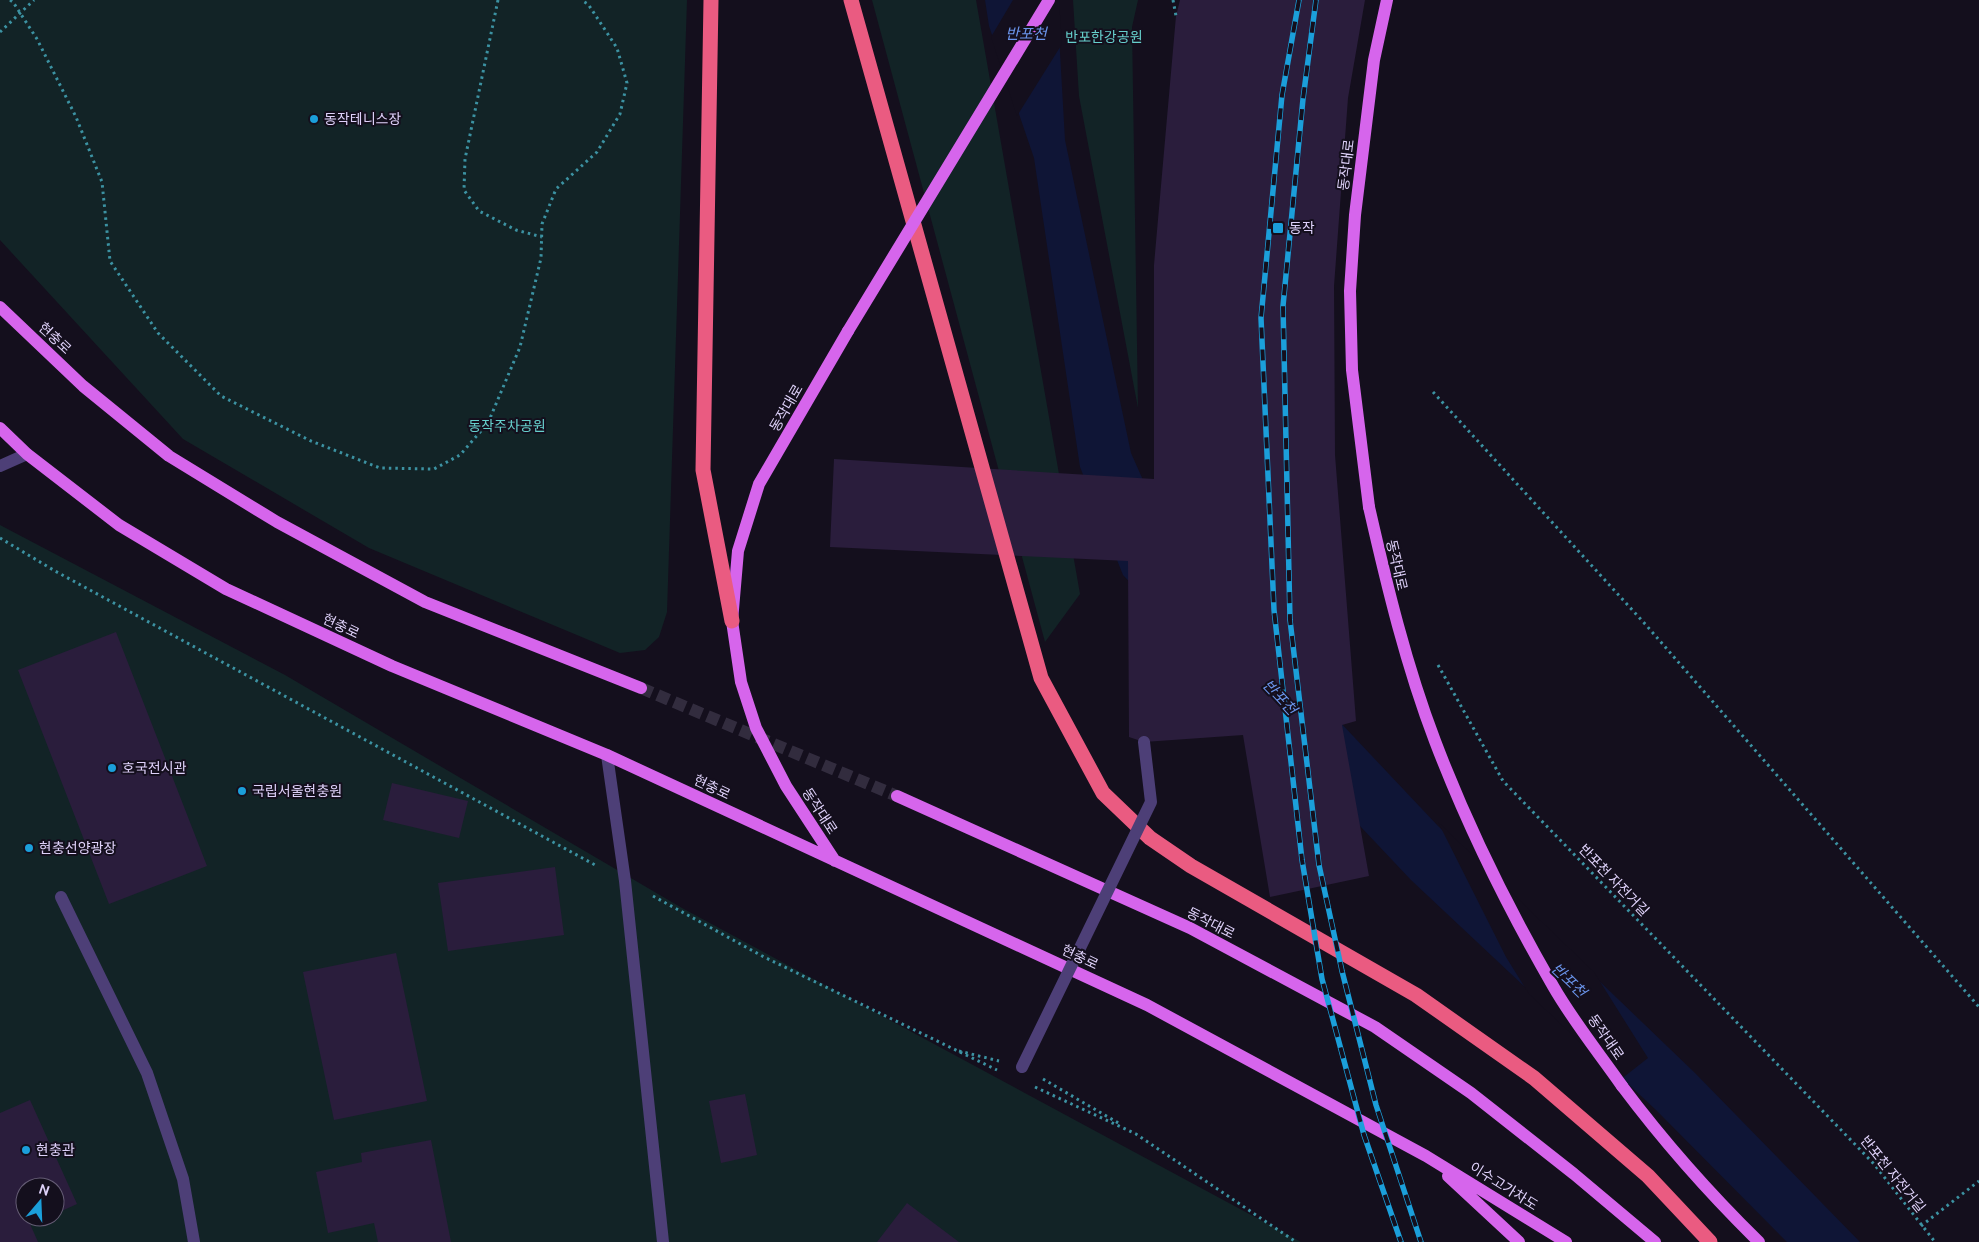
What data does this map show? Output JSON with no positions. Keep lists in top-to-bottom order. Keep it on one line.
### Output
{"streets":{"main road":["동작대로","현충로","이수고가차도"],"path":["반포천 자전거길"]},"crossings":[["동작대로","현충로"],["현충로","이수고가차도"]],"water":["반포천"],"parks":["반포한강공원","동작주차공원"],"places":{"other":["동작테니스장","호국전시관","국립서울현충원","현충선양광장","현충관"],"transit":["동작"]},"north":"top"}
